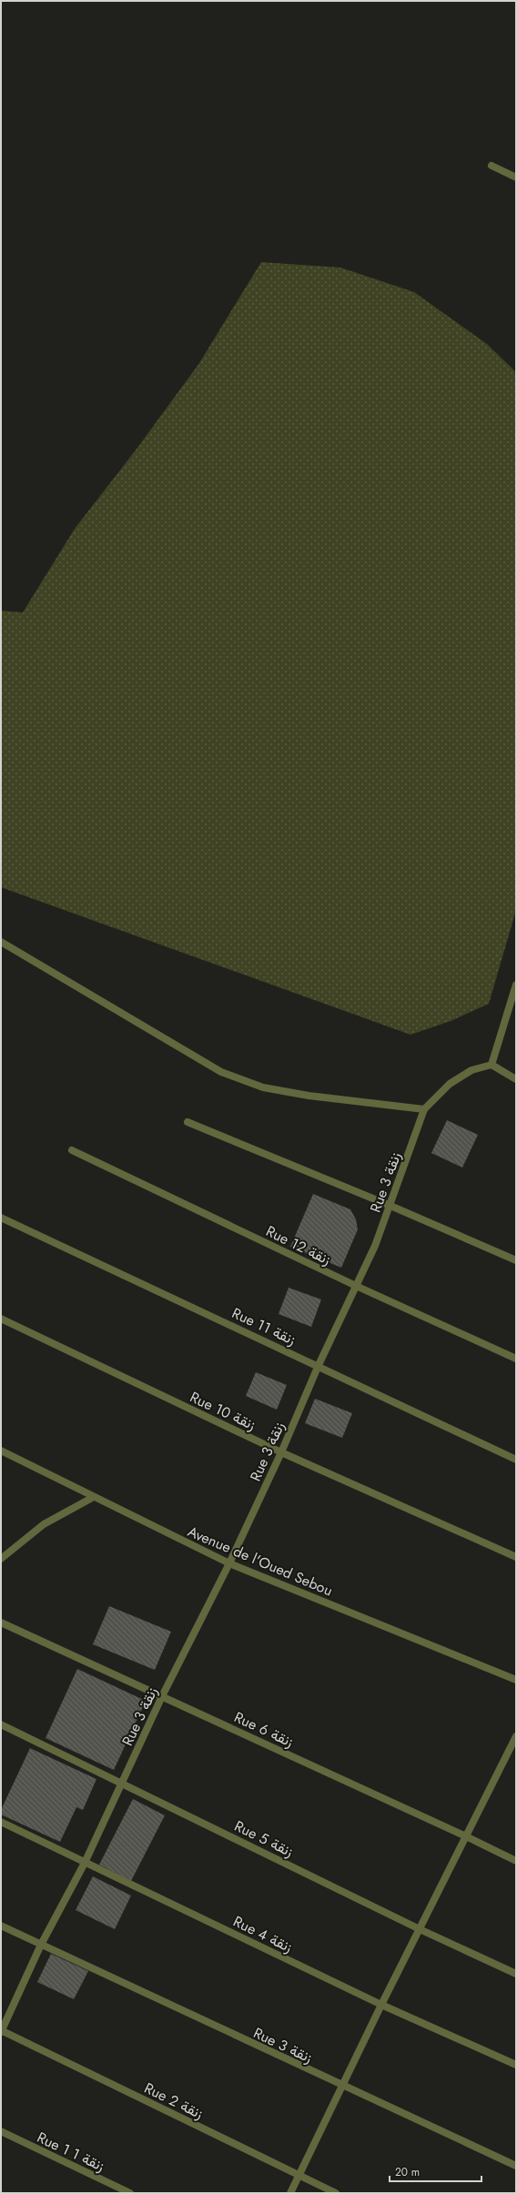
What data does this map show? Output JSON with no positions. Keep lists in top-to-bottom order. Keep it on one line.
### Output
{"streets":{"street":["Rue 3 زنقة","Rue 12 زنقة","Rue 11 زنقة","Rue 10 زنقة","Avenue de l'Oued Sebou","Rue 6 زنقة","Rue 5 زنقة","Rue 4 زنقة","Rue 2 زنقة","Rue 1 زنقة 1"]},"crossings":[["Rue 3 زنقة","Rue 12 زنقة"],["Rue 3 زنقة","Rue 11 زنقة"],["Rue 3 زنقة","Rue 10 زنقة"],["Rue 3 زنقة","Avenue de l'Oued Sebou"],["Rue 3 زنقة","Rue 6 زنقة"],["Rue 3 زنقة","Rue 5 زنقة"],["Rue 3 زنقة","Rue 4 زنقة"],["Rue 3 زنقة","Rue 2 زنقة"]],"scale_bar":"20 m"}
